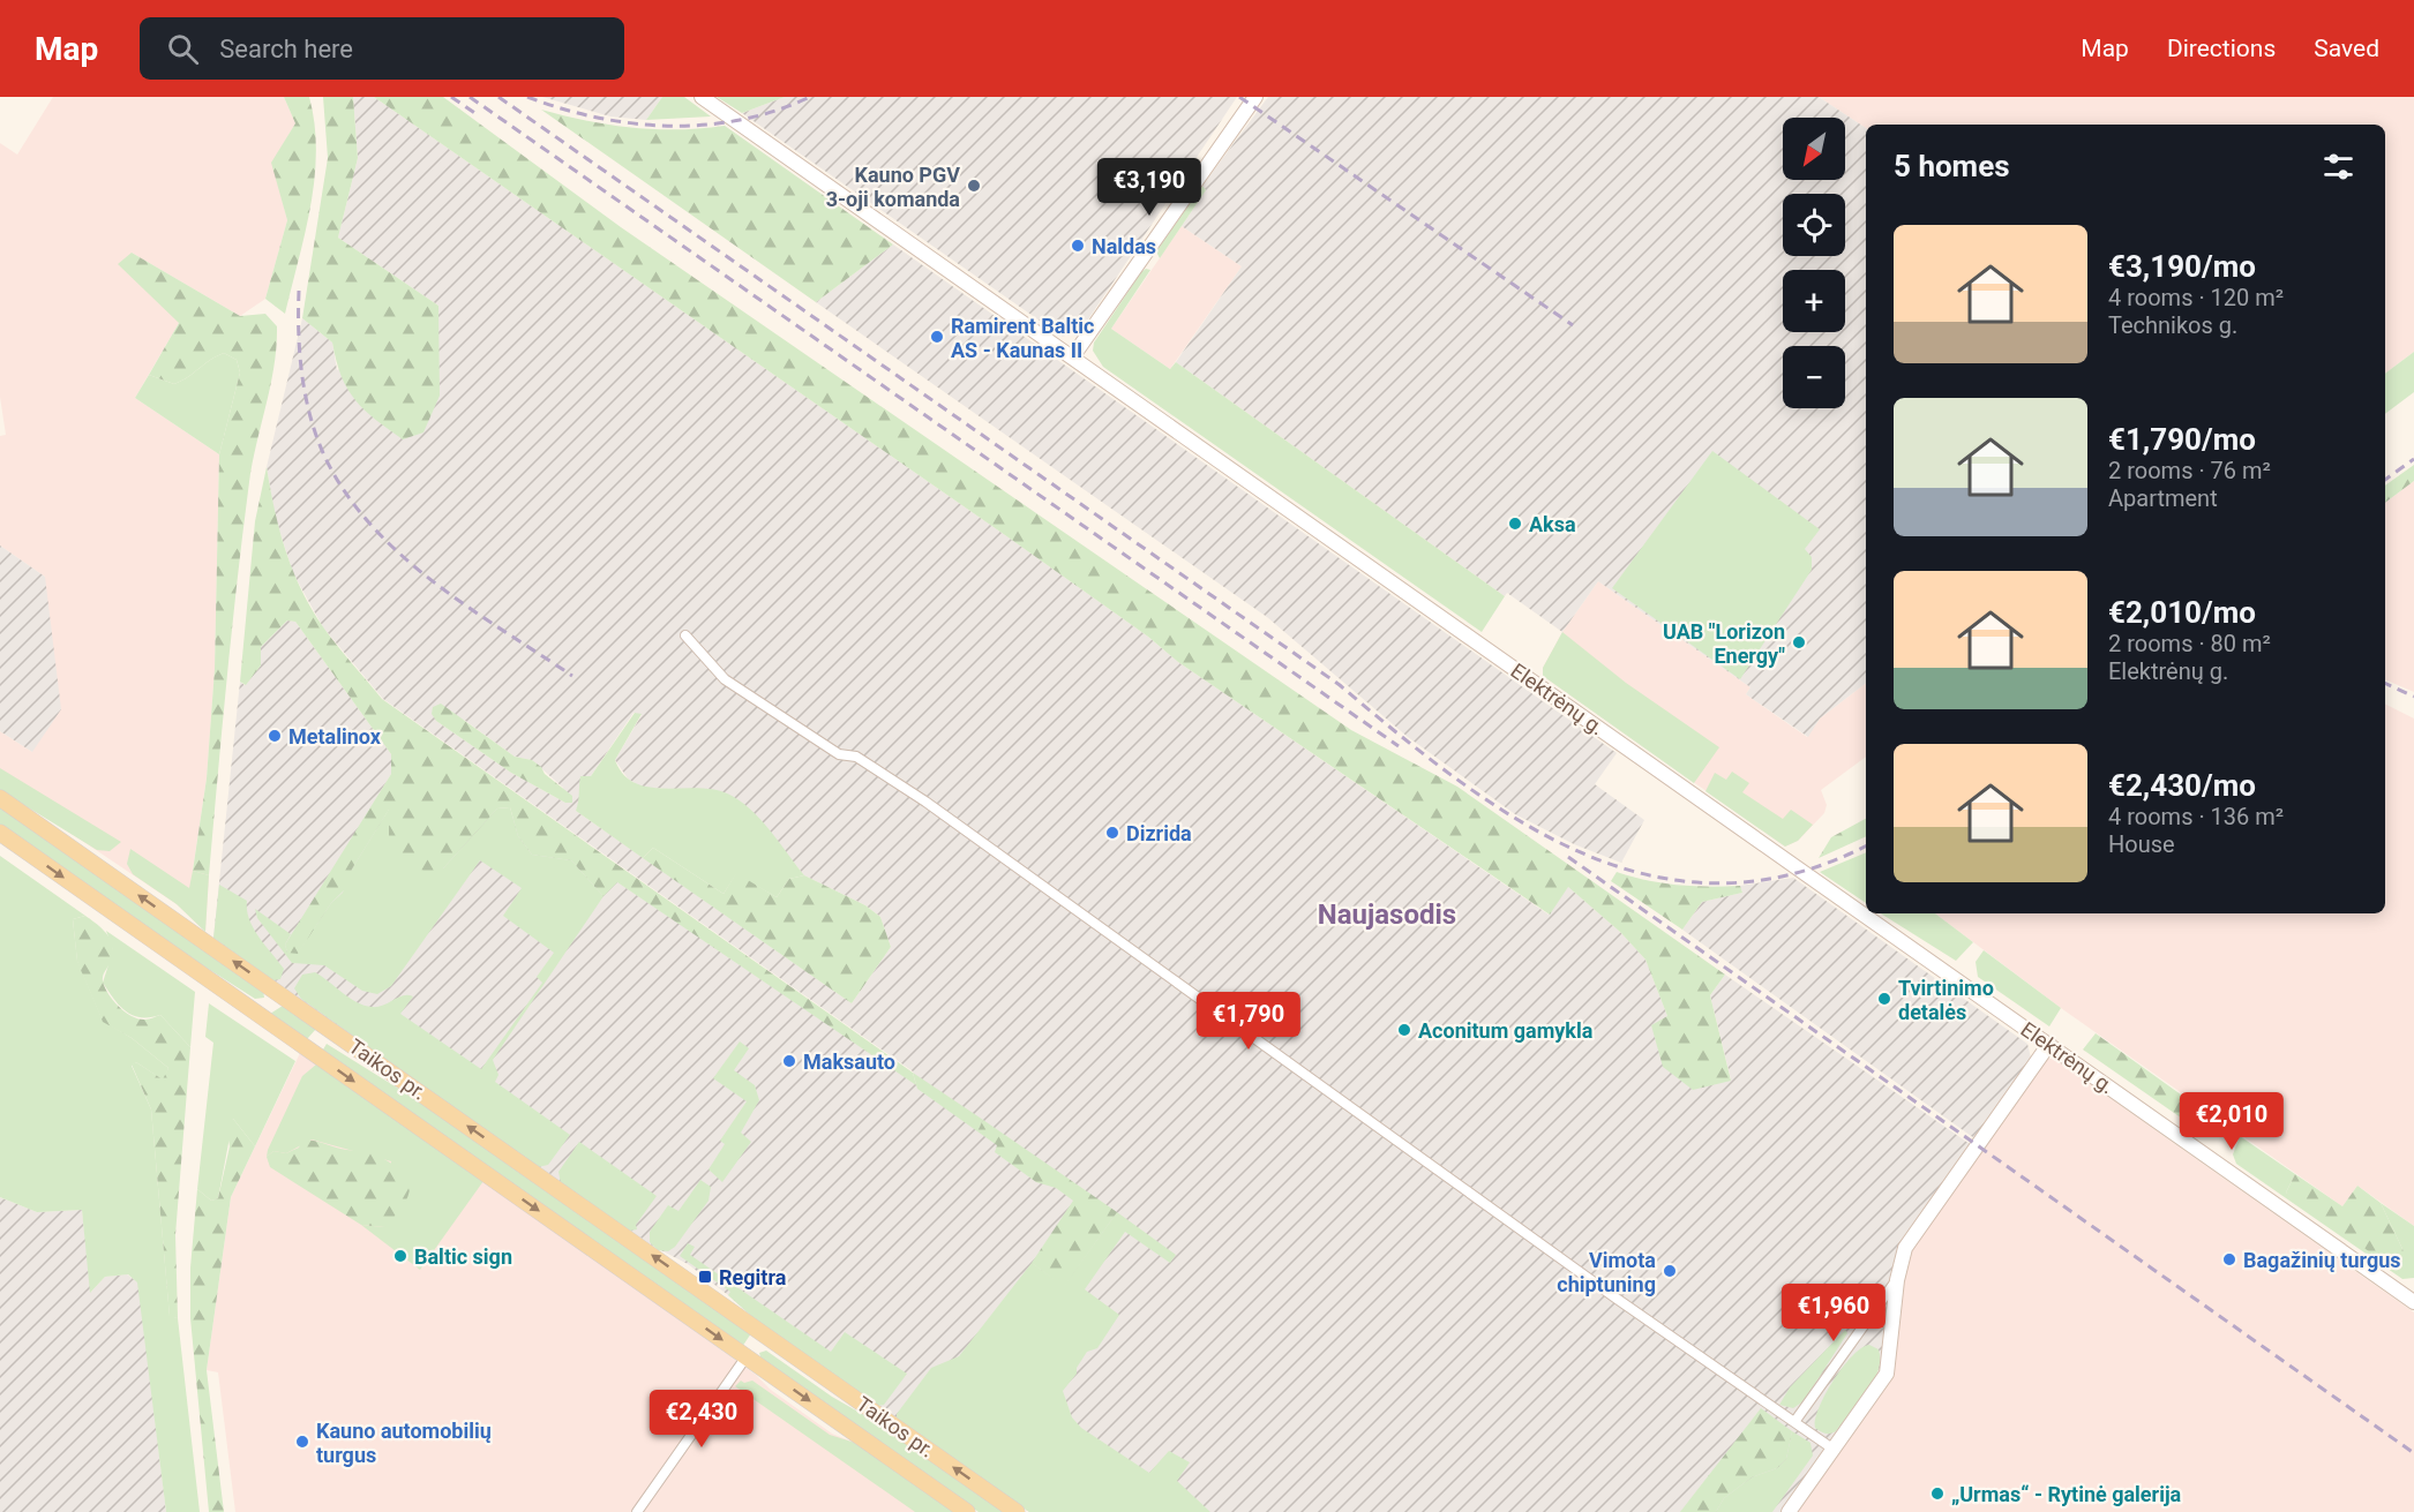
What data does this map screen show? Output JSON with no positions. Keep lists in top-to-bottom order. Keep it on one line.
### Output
{"streets":{"main road":["Taikos pr."],"street":["Elektrėnų g."]},"districts":["Naujasodis"],"places":{"other":["Kauno PGV 3-oji komanda","Naldas","Ramirent Baltic AS - Kaunas II","Aksa","UAB \"Lorizon Energy\"","Metalinox","Dizrida","Tvirtinimo detalės","Aconitum gamykla","Maksauto","Baltic sign","Bagažinių turgus","Vimota chiptuning","Kauno automobilių turgus","„Urmas“ - Rytinė galerija"],"transit":["Regitra"]},"north":"bottom left","page":{"header":"Map","search":"Search here","nav":["Map","Directions","Saved"],"map_buttons":["+","−"],"heading":"5 homes","price":["€3,190","€1,790","€2,010","€1,960","€2,430"],"list":[{"name":"€3,190/mo","note":"4 rooms · 120 m² · Technikos g."},{"name":"€1,790/mo","note":"2 rooms · 76 m² · Apartment"},{"name":"€2,010/mo","note":"2 rooms · 80 m² · Elektrėnų g."},{"name":"€2,430/mo","note":"4 rooms · 136 m² · House"}]}}
